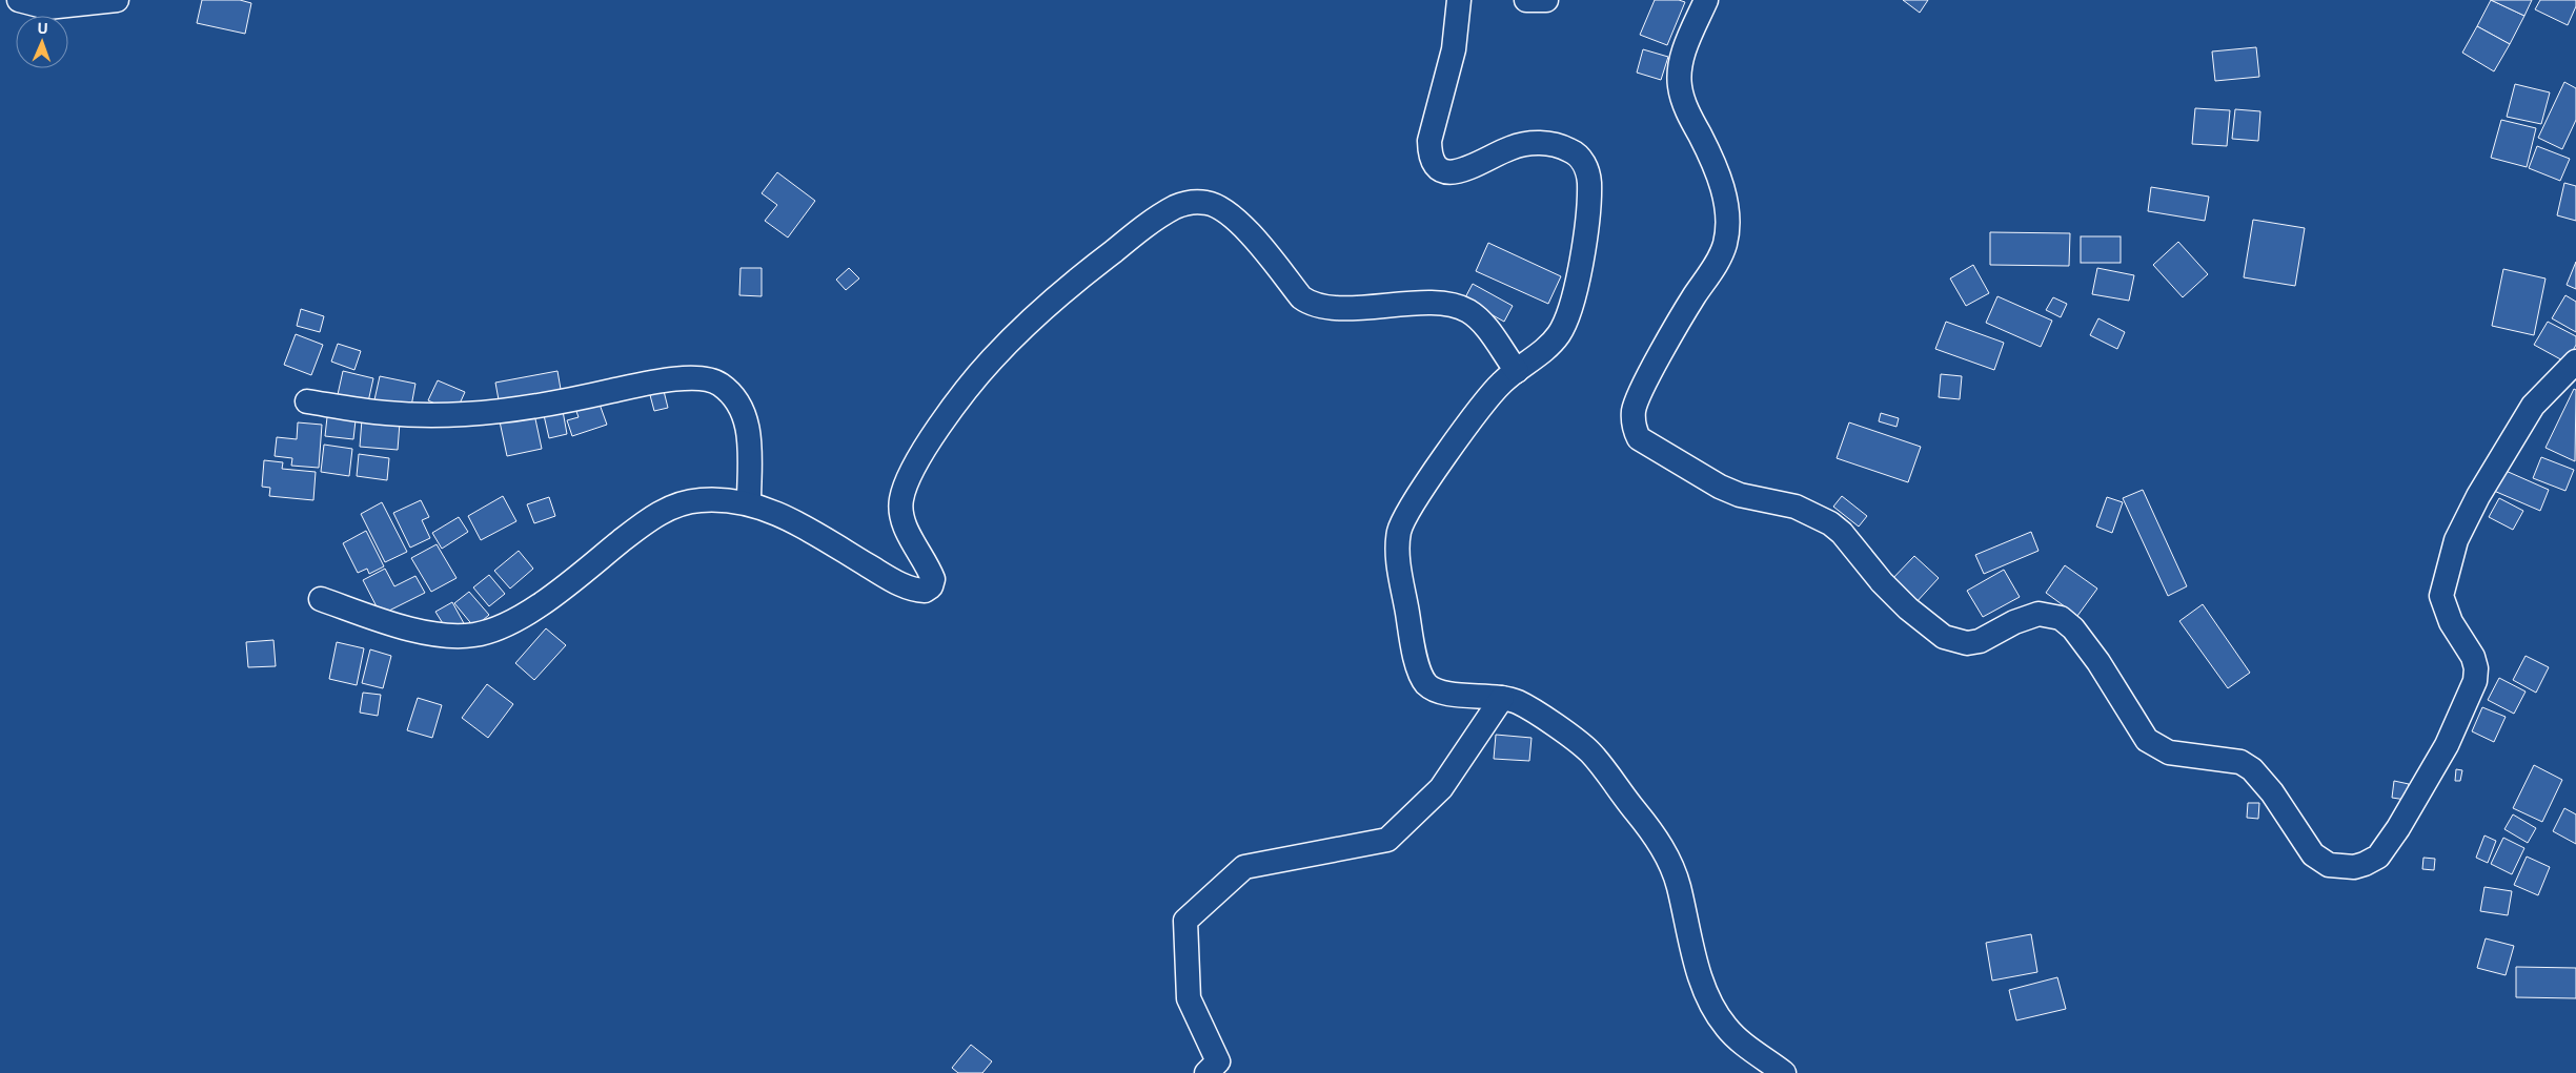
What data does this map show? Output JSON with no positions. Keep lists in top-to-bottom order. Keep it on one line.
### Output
{"north":"top"}
